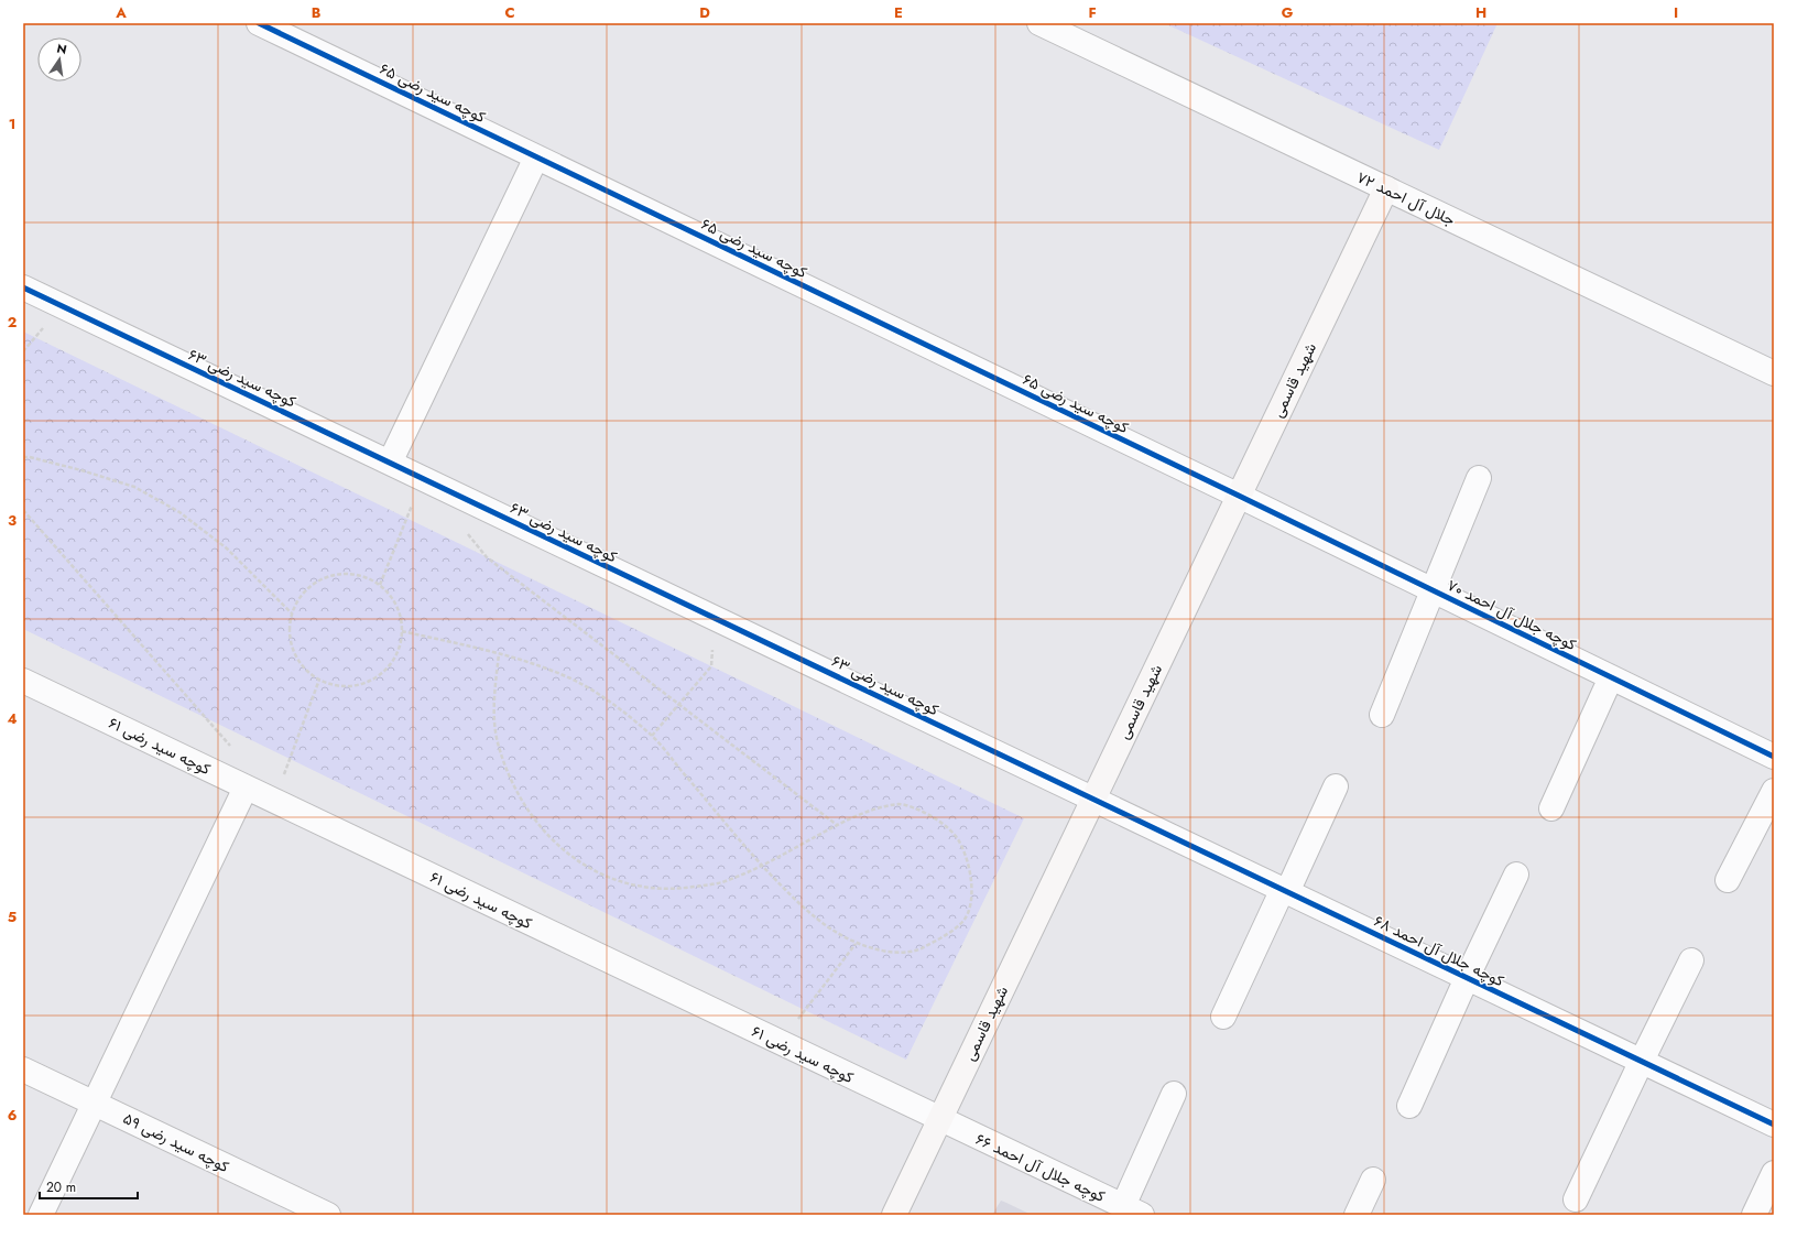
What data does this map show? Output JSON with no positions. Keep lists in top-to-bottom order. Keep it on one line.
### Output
{"streets":{"street":["کوچه سید رضی ۶۵","جلال آل احمد ۷۲","کوچه سید رضی ۶۳","شهید قاسمی","کوچه جلال آل احمد ۷۰","کوچه سید رضی ۶۱","کوچه جلال آل احمد ۶۸","کوچه سید رضی ۵۹","کوچه جلال آل احمد ۶۶"]},"crossings":[["کوچه سید رضی ۶۵","شهید قاسمی"],["کوچه سید رضی ۶۵","کوچه جلال آل احمد ۷۰"],["جلال آل احمد ۷۲","شهید قاسمی"],["کوچه سید رضی ۶۳","شهید قاسمی"],["کوچه سید رضی ۶۳","کوچه جلال آل احمد ۶۸"],["شهید قاسمی","کوچه جلال آل احمد ۷۰"],["شهید قاسمی","کوچه سید رضی ۶۱"],["شهید قاسمی","کوچه جلال آل احمد ۶۸"],["شهید قاسمی","کوچه جلال آل احمد ۶۶"],["کوچه سید رضی ۶۱","کوچه جلال آل احمد ۶۶"]],"scale_bar":"20 m","north":"top","grid":{"columns":["A","B","C","D","E","F","G","H","I"],"rows":["1","2","3","4","5","6"]}}
